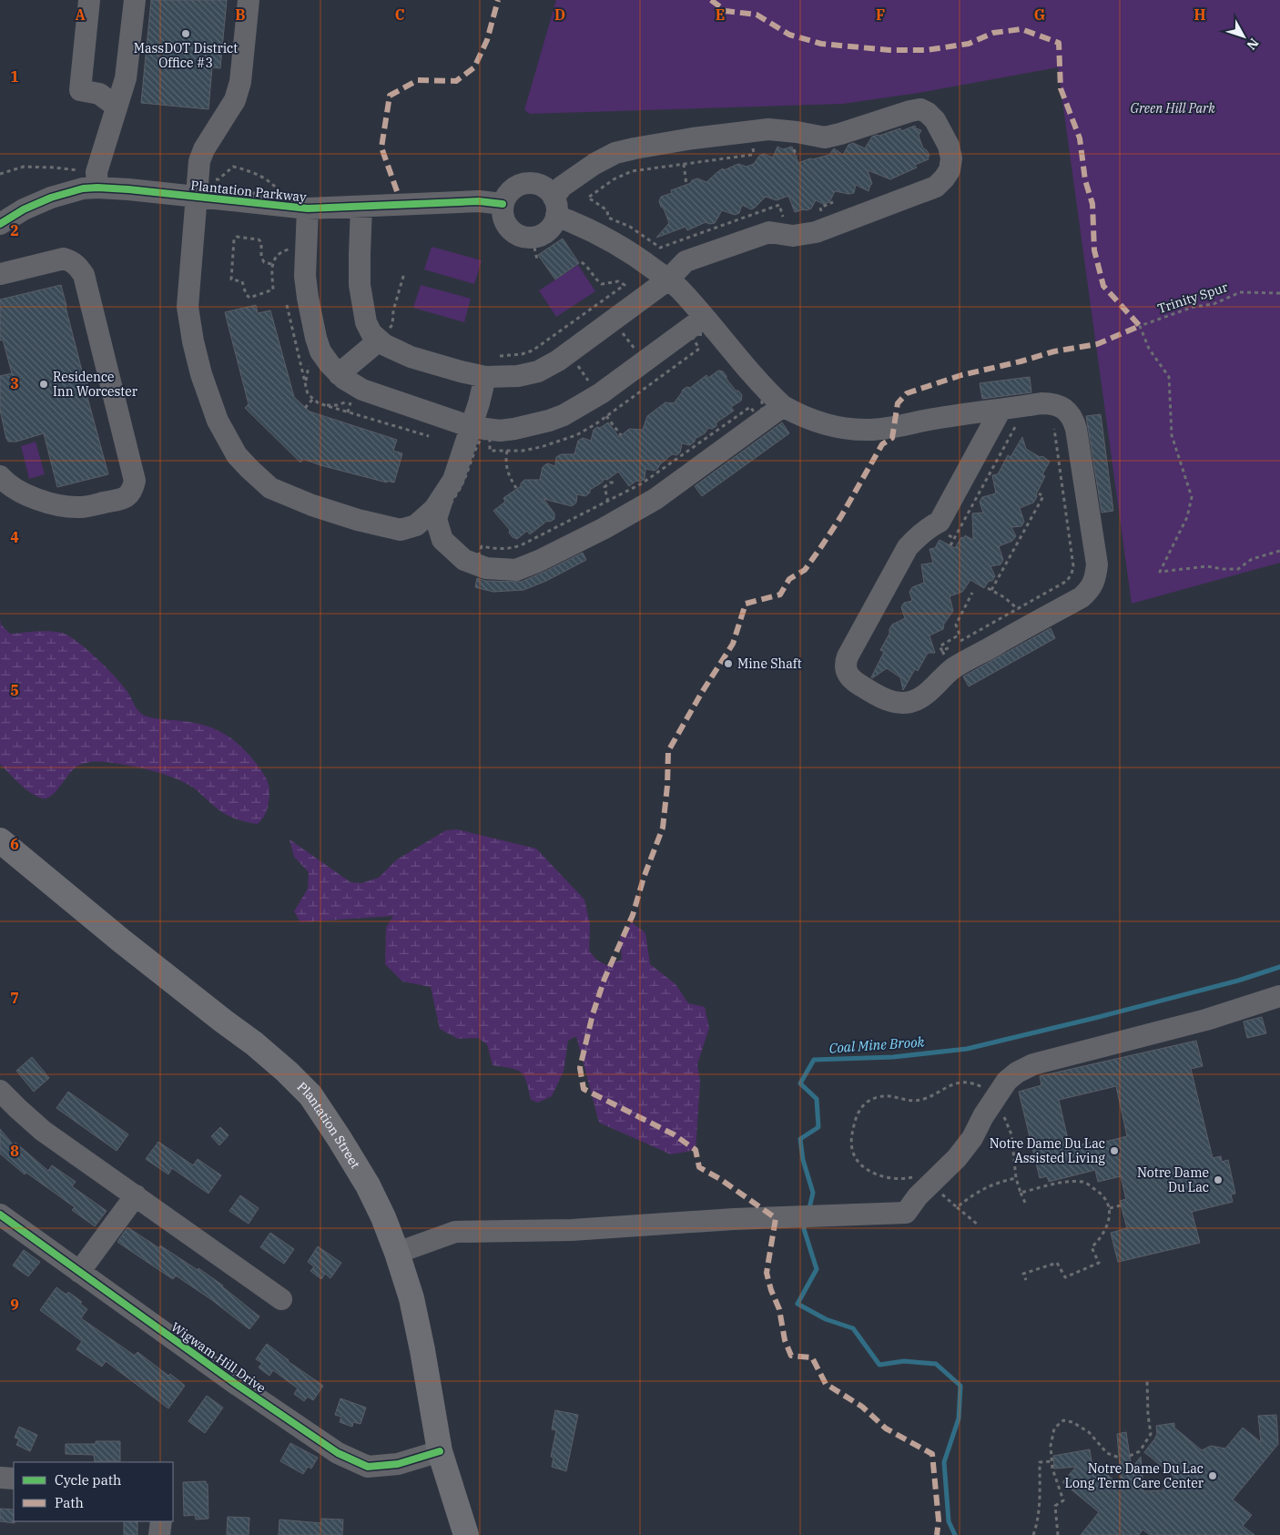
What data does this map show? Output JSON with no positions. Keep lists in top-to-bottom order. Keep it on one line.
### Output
{"streets":{"main road":["Plantation Street"],"street":["Plantation Parkway","Wigwam Hill Drive"],"path":["Trinity Spur"]},"crossings":[["Plantation Street","Wigwam Hill Drive"]],"water":["Coal Mine Brook"],"parks":["Green Hill Park"],"places":["MassDOT District Office #3","Residence Inn Worcester","Mine Shaft","Notre Dame Du Lac Assisted Living","Notre Dame Du Lac","Notre Dame Du Lac Long Term Care Center"],"legend":["Cycle path","Path"],"north":"bottom right","grid":{"columns":["A","B","C","D","E","F","G","H"],"rows":["1","2","3","4","5","6","7","8","9"]}}
